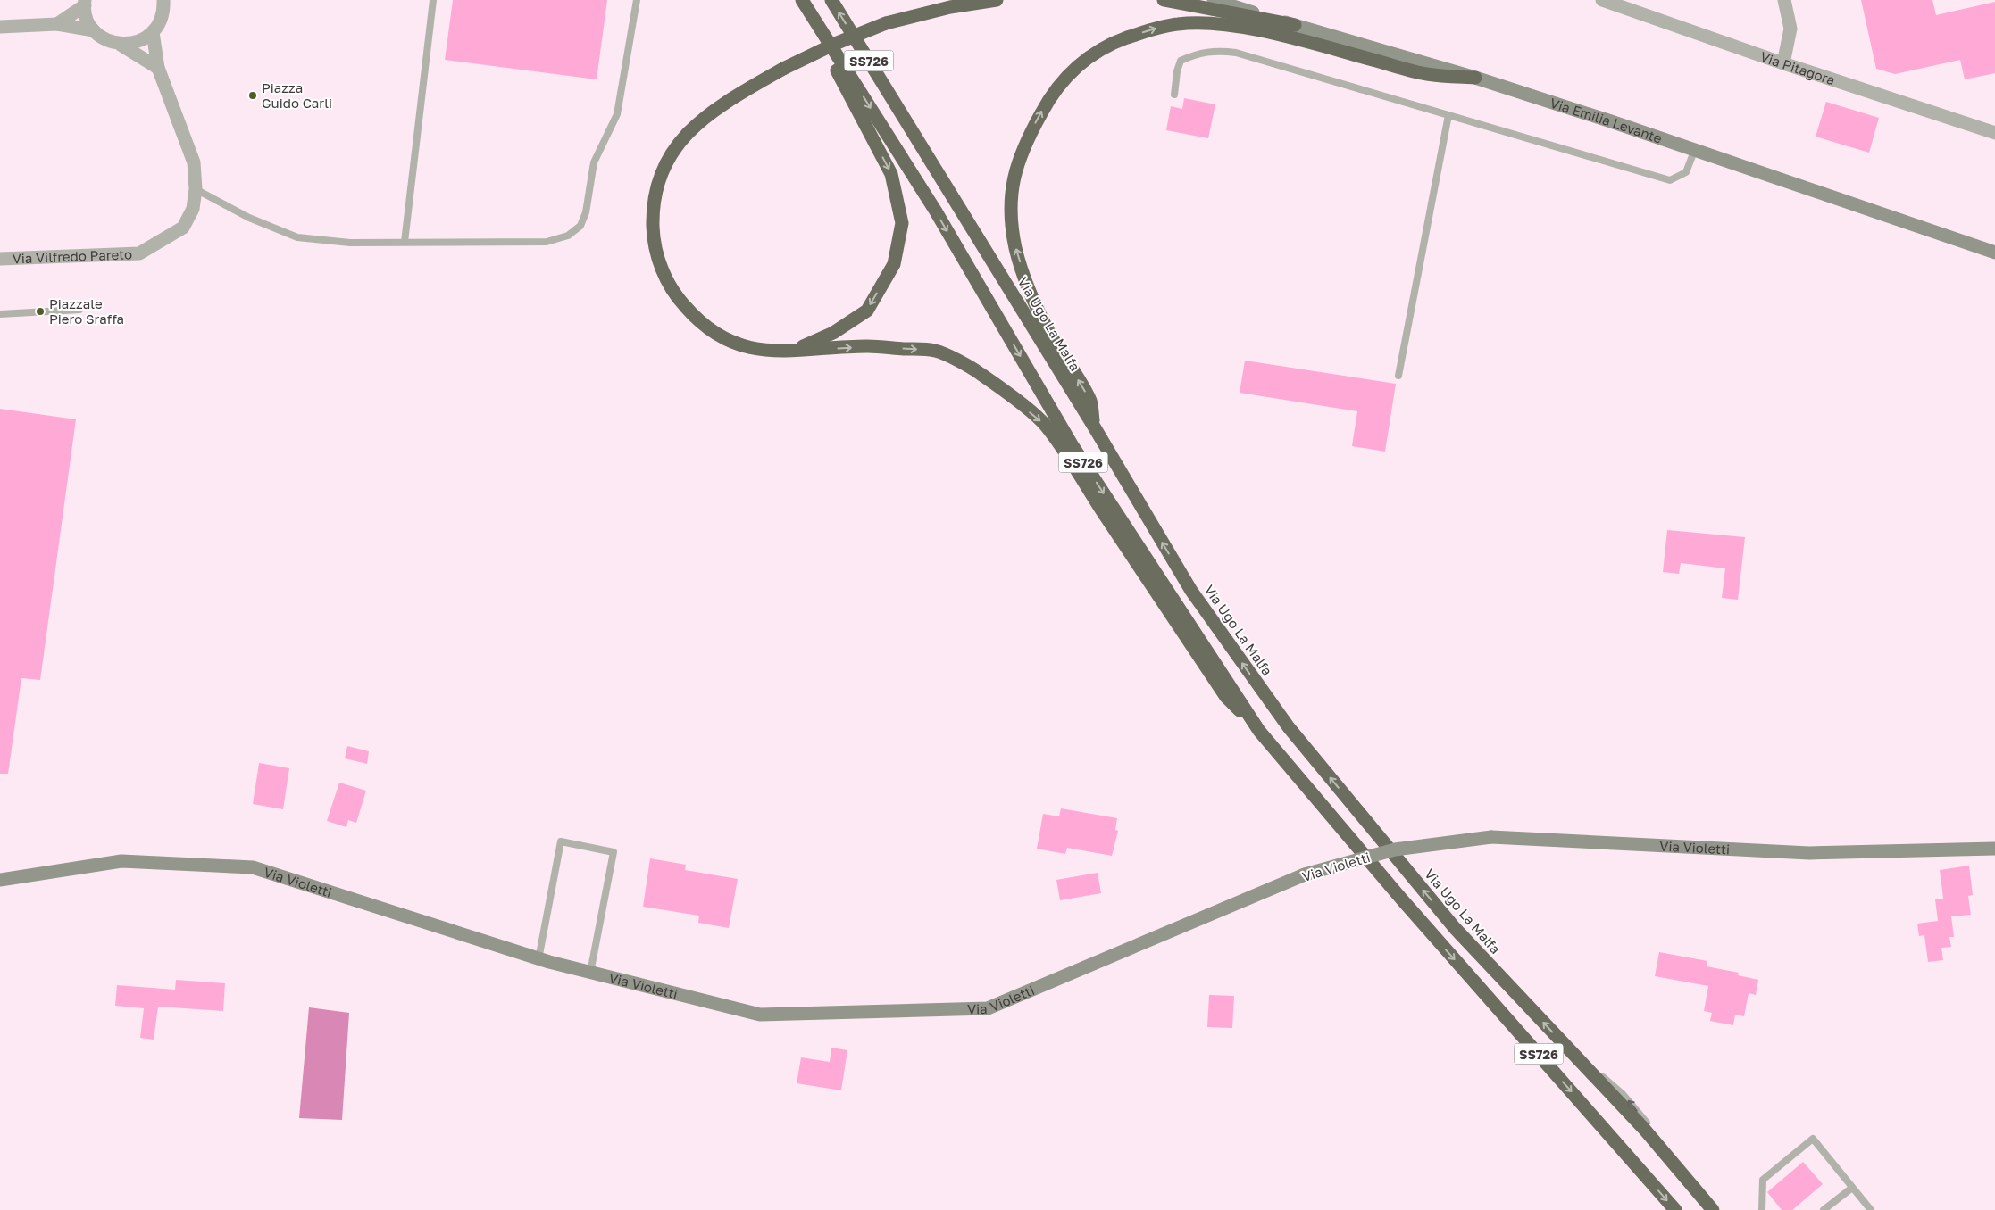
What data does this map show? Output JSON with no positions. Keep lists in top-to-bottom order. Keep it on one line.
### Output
{"streets":{"highway":["SS726","Via Ugo La Malfa"],"street":["Via Pitagora","Via Emilia Levante","Via Vilfredo Pareto","Via Violetti"]},"places":["Piazza Guido Carli","Piazzale Piero Sraffa"]}
